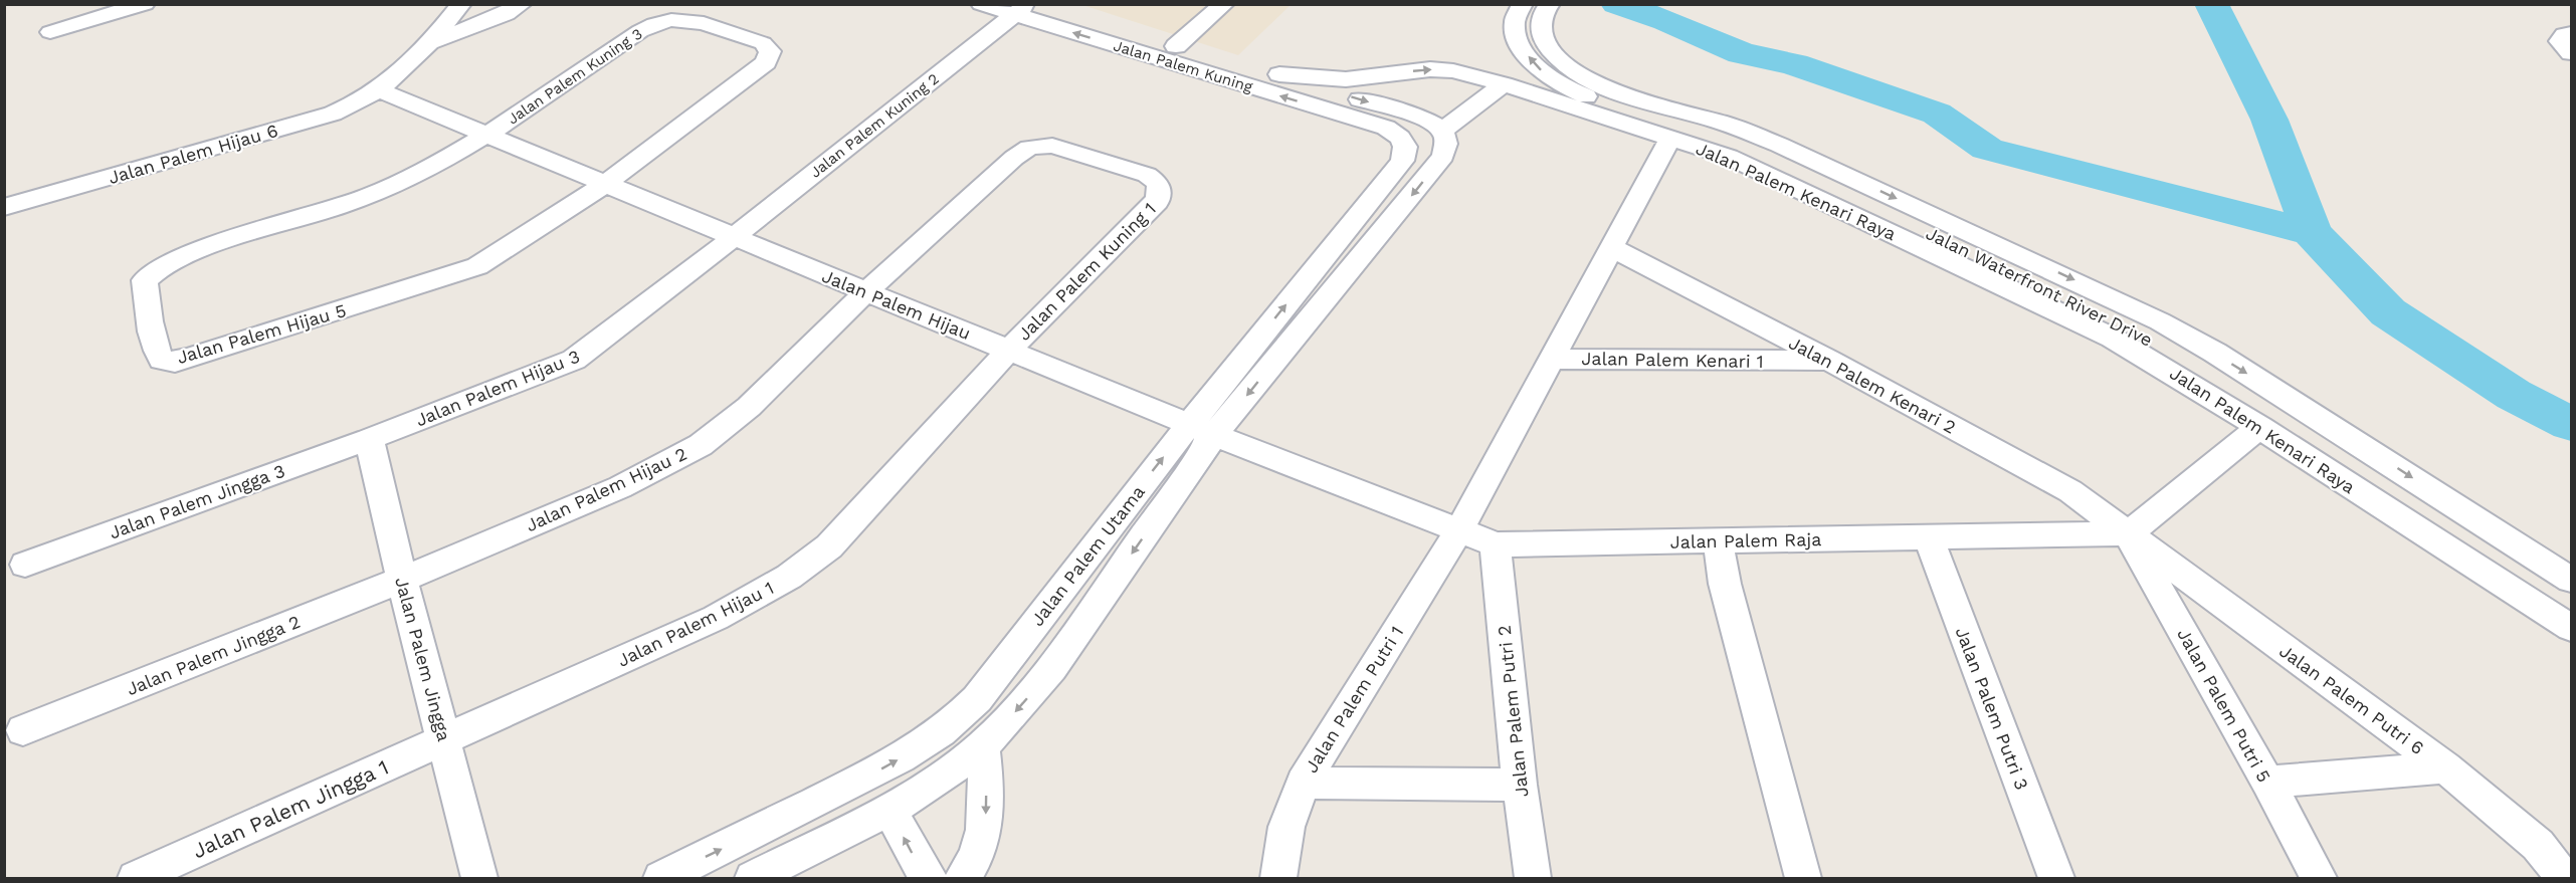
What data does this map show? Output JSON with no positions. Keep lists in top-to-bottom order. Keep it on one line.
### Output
{"streets":{"street":["Jalan Palem Kuning","Jalan Palem Kuning 3","Jalan Palem Kuning 2","Jalan Palem Hijau 6","Jalan Palem Kenari Raya","Jalan Palem Kuning 1","Jalan Waterfront River Drive","Jalan Palem Hijau","Jalan Palem Hijau 5","Jalan Palem Kenari 1","Jalan Palem Kenari 2","Jalan Palem Hijau 3","Jalan Palem Hijau 2","Jalan Palem Jingga 3","Jalan Palem Raja","Jalan Palem Utama","Jalan Palem Hijau 1","Jalan Palem Jingga 2","Jalan Palem Jingga","Jalan Palem Putri 1","Jalan Palem Putri 6","Jalan Palem Putri 5","Jalan Palem Putri 3","Jalan Palem Putri 2","Jalan Palem Jingga 1"]},"crossings":[["Jalan Palem Kuning","Jalan Palem Kuning 2"],["Jalan Palem Kuning","Jalan Palem Kenari Raya"],["Jalan Palem Kuning","Jalan Palem Utama"],["Jalan Palem Kuning 3","Jalan Palem Hijau"],["Jalan Palem Kuning 3","Jalan Palem Hijau 5"],["Jalan Palem Kuning 2","Jalan Palem Hijau"],["Jalan Palem Kuning 2","Jalan Palem Hijau 3"],["Jalan Palem Hijau 6","Jalan Palem Hijau"],["Jalan Palem Kenari Raya","Jalan Palem Kenari 1"],["Jalan Palem Kuning 1","Jalan Palem Hijau"],["Jalan Palem Kuning 1","Jalan Palem Hijau 2"],["Jalan Palem Kuning 1","Jalan Palem Hijau 1"],["Jalan Palem Hijau","Jalan Palem Hijau 5"],["Jalan Palem Hijau","Jalan Palem Hijau 3"],["Jalan Palem Hijau","Jalan Palem Hijau 2"],["Jalan Palem Hijau","Jalan Palem Raja"],["Jalan Palem Hijau","Jalan Palem Utama"],["Jalan Palem Hijau","Jalan Palem Hijau 1"],["Jalan Palem Kenari 1","Jalan Palem Kenari 2"],["Jalan Palem Kenari 1","Jalan Palem Raja"],["Jalan Palem Kenari 1","Jalan Palem Putri 1"],["Jalan Palem Kenari 2","Jalan Palem Raja"],["Jalan Palem Kenari 2","Jalan Palem Putri 6"],["Jalan Palem Kenari 2","Jalan Palem Putri 5"],["Jalan Palem Hijau 3","Jalan Palem Jingga 3"],["Jalan Palem Hijau 3","Jalan Palem Jingga"],["Jalan Palem Hijau 2","Jalan Palem Jingga 2"],["Jalan Palem Hijau 2","Jalan Palem Jingga"],["Jalan Palem Jingga 3","Jalan Palem Jingga"],["Jalan Palem Raja","Jalan Palem Utama"],["Jalan Palem Raja","Jalan Palem Putri 1"],["Jalan Palem Raja","Jalan Palem Putri 6"],["Jalan Palem Raja","Jalan Palem Putri 5"],["Jalan Palem Raja","Jalan Palem Putri 3"],["Jalan Palem Raja","Jalan Palem Putri 2"],["Jalan Palem Hijau 1","Jalan Palem Jingga"],["Jalan Palem Hijau 1","Jalan Palem Jingga 1"],["Jalan Palem Jingga 2","Jalan Palem Jingga"],["Jalan Palem Jingga","Jalan Palem Jingga 1"],["Jalan Palem Putri 6","Jalan Palem Putri 5"]]}
